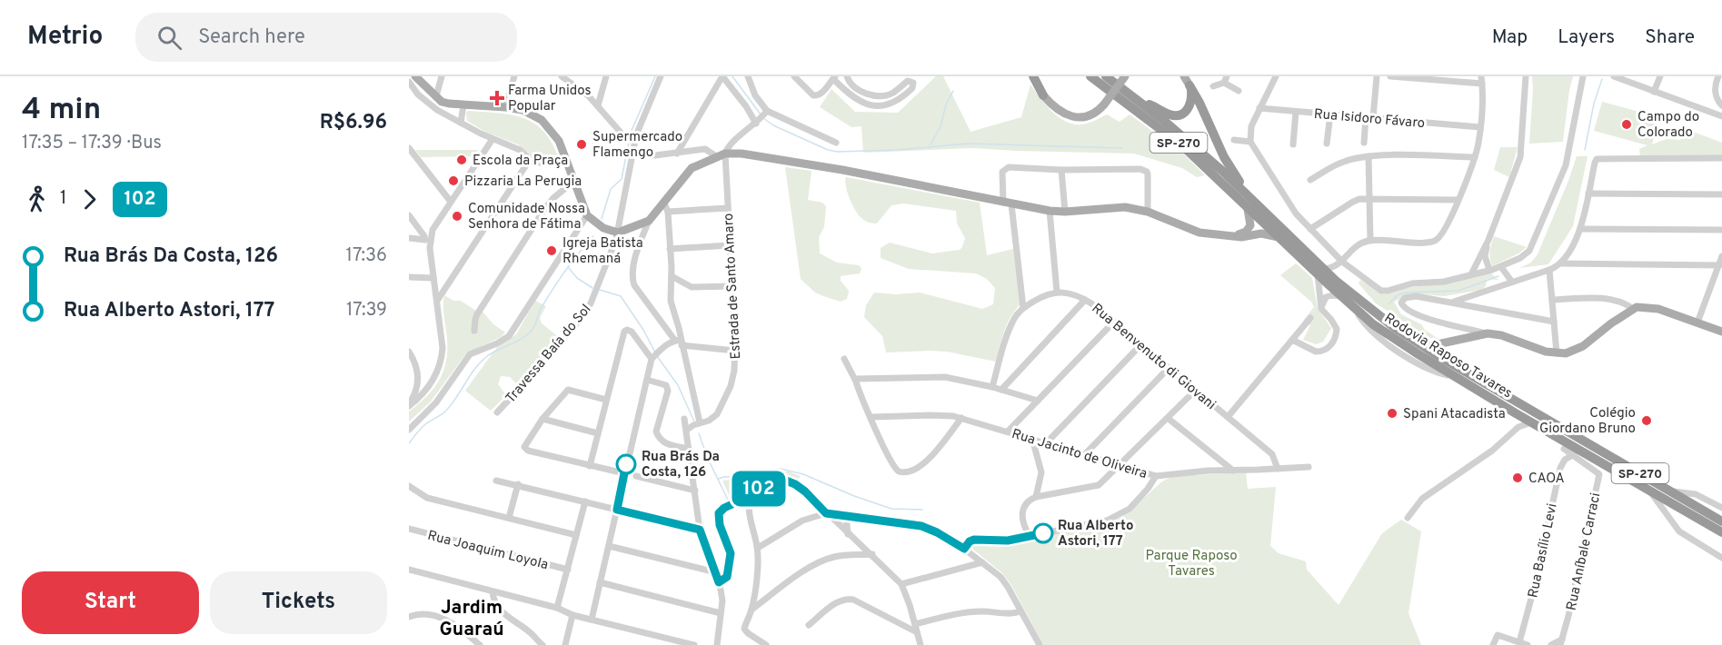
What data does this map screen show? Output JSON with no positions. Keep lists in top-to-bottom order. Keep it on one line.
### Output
{"streets":{"highway":["SP-270","Rodovia Raposo Tavares"],"street":["Rua Isidoro Fávaro","Estrada de Santo Amaro","Travessa Baía do Sol","Rua Benvenuto di Giovani","Rua Jacinto de Oliveira","Rua Joaquim Loyola","Rua Basílio Levi","Rua Aníbale Carraci"]},"crossings":[["Rodovia Raposo Tavares","Rua Basílio Levi"],["Rodovia Raposo Tavares","Rua Aníbale Carraci"],["Rua Benvenuto di Giovani","Rua Jacinto de Oliveira"],["Rua Basílio Levi","Rua Aníbale Carraci"]],"districts":["Jardim Guaraú"],"parks":["Parque Raposo Tavares"],"places":{"health":["Farma Unidos Popular"],"other":["Campo do Colorado","Supermercado Flamengo","Escola da Praça","Pizzaria La Perugia","Comunidade Nossa Senhora de Fátima","Igreja Batista Rhemaná","Spani Atacadista","Colégio Giordano Bruno","Rua Brás Da Costa, 126","CAOA","Rua Alberto Astori, 177"]},"lines":["bus line 102"],"page":{"header":"Metrio","search":"Search here","nav":["Map","Layers","Share"],"heading":["4 min","17:35 – 17:39 · Bus","R$6.96"],"on_map":"102","legs":["1","102"],"list":[{"name":"Rua Brás Da Costa, 126","value":"17:36"},{"name":"Rua Alberto Astori, 177","value":"17:39"}],"buttons":["Start","Tickets"]}}
